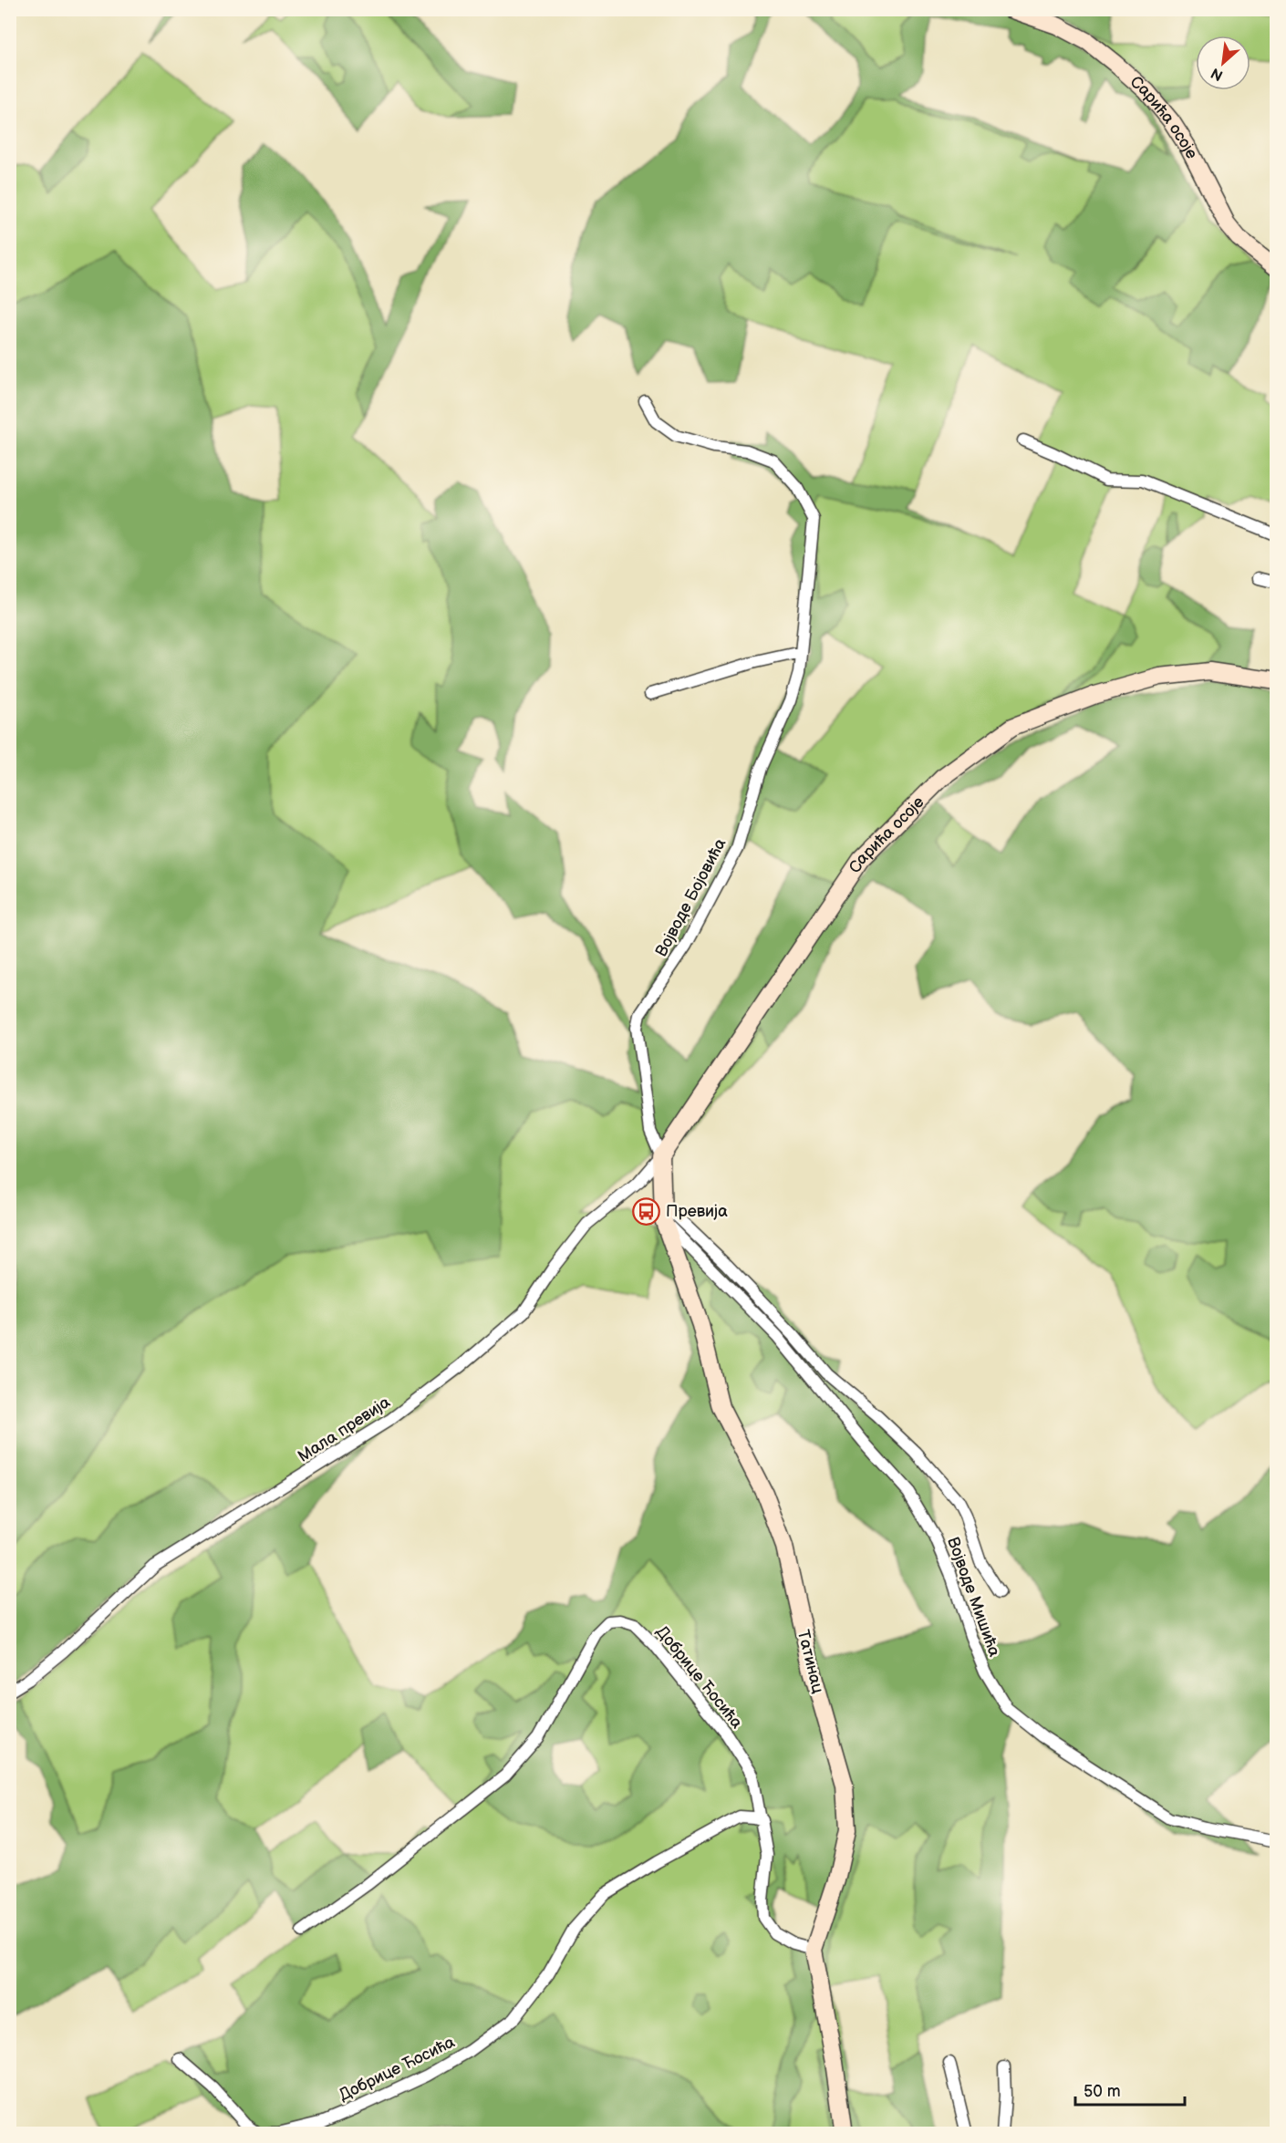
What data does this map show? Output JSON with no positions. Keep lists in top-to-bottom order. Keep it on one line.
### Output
{"streets":{"street":["Сарића осоје","Војводе Бојовића","Мала превија","Војводе Мишића","Татинац","Добрице Ћосића"]},"crossings":[["Сарића осоје","Војводе Бојовића"],["Сарића осоје","Мала превија"],["Војводе Бојовића","Мала превија"],["Војводе Мишића","Татинац"],["Татинац","Добрице Ћосића"]],"places":{"bus stop":["Превија"]},"scale_bar":"50 m","north":"bottom left"}
